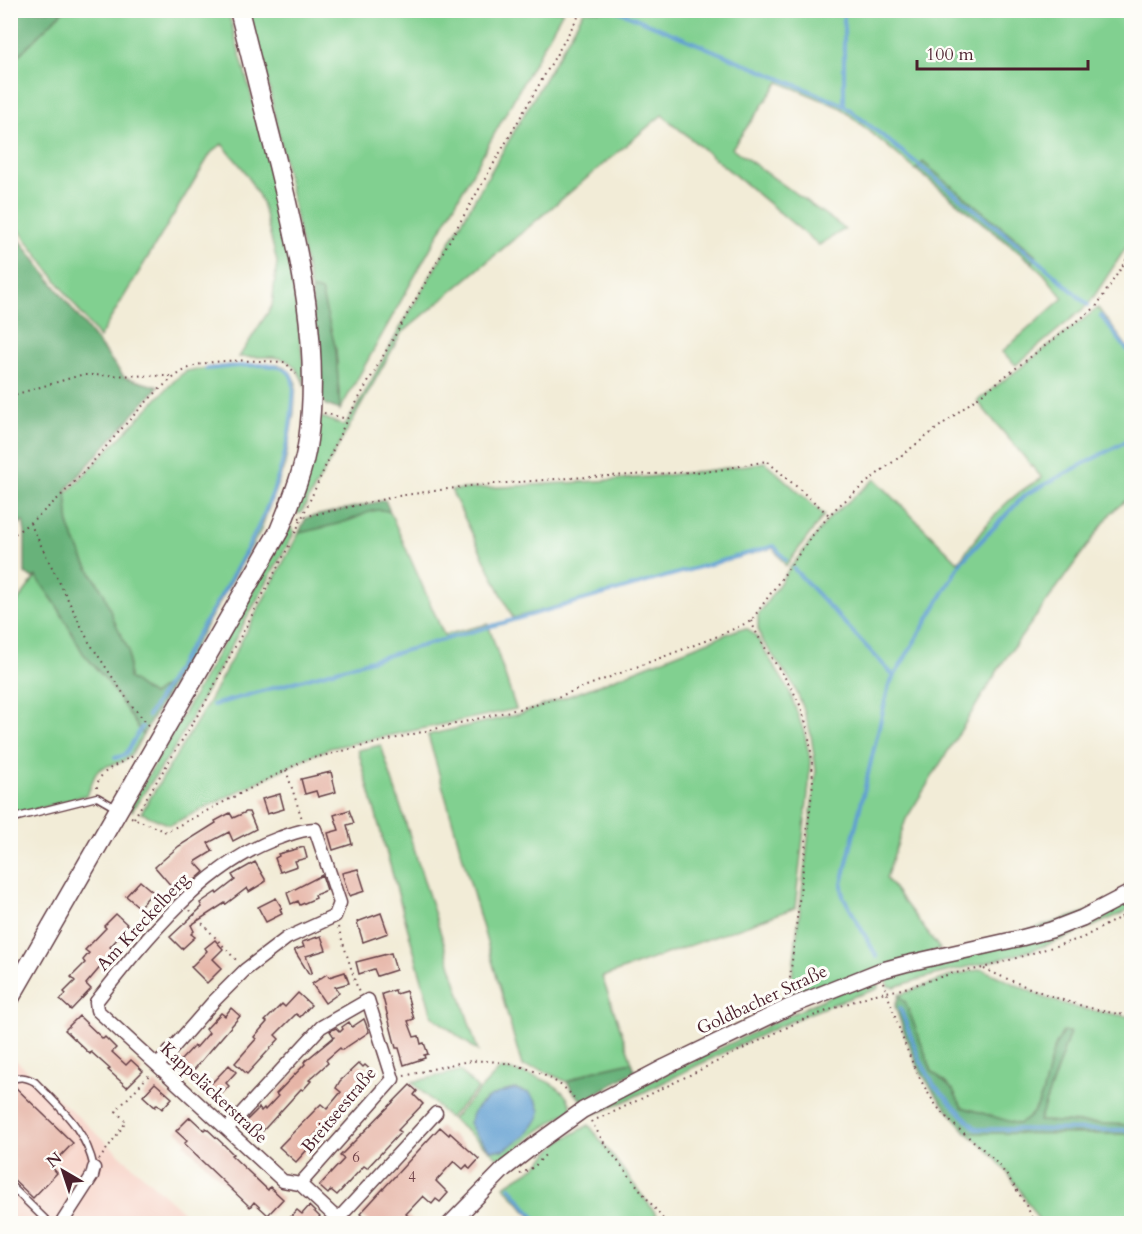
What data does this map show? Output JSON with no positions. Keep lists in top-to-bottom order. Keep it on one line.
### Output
{"streets":{"street":["Am Kreckelberg","Goldbacher Straße","Kappeläckerstraße","Breitseestraße"]},"crossings":[["Am Kreckelberg","Kappeläckerstraße"],["Kappeläckerstraße","Breitseestraße"]],"house_numbers":["6","4"],"scale_bar":"100 m","north":"top left"}
